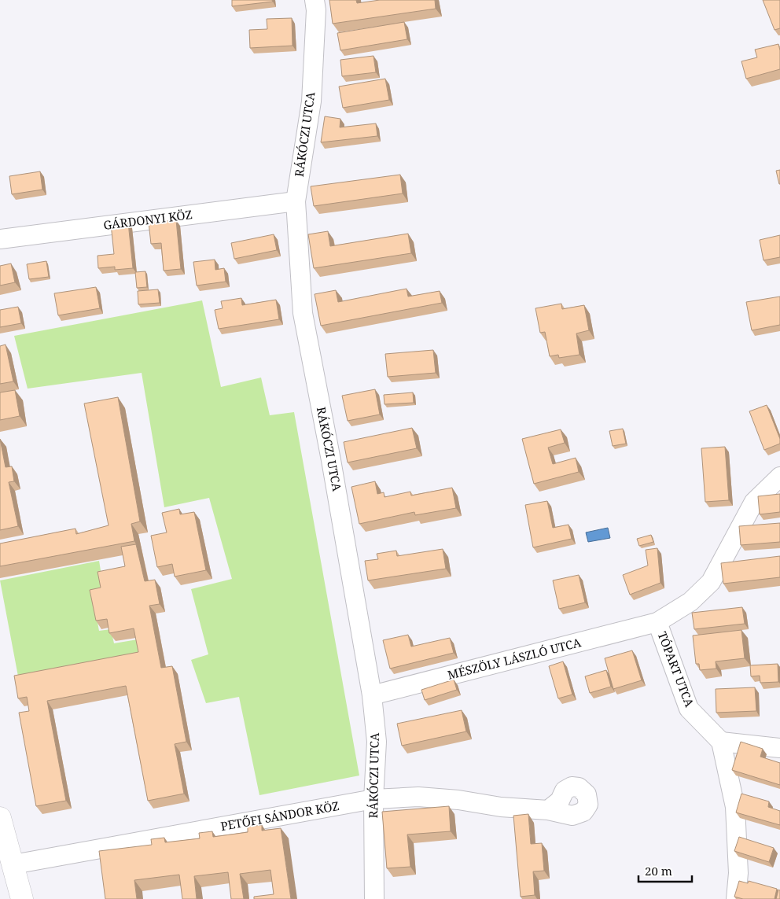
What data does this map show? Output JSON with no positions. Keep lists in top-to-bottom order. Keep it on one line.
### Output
{"streets":{"street":["RÁKÓCZI UTCA","GÁRDONYI KÖZ","MÉSZÖLY LÁSZLÓ UTCA","TÓPART UTCA","PETŐFI SÁNDOR KÖZ"]},"crossings":[["RÁKÓCZI UTCA","GÁRDONYI KÖZ"],["RÁKÓCZI UTCA","MÉSZÖLY LÁSZLÓ UTCA"],["RÁKÓCZI UTCA","PETŐFI SÁNDOR KÖZ"],["MÉSZÖLY LÁSZLÓ UTCA","TÓPART UTCA"]],"scale_bar":"20 m"}
